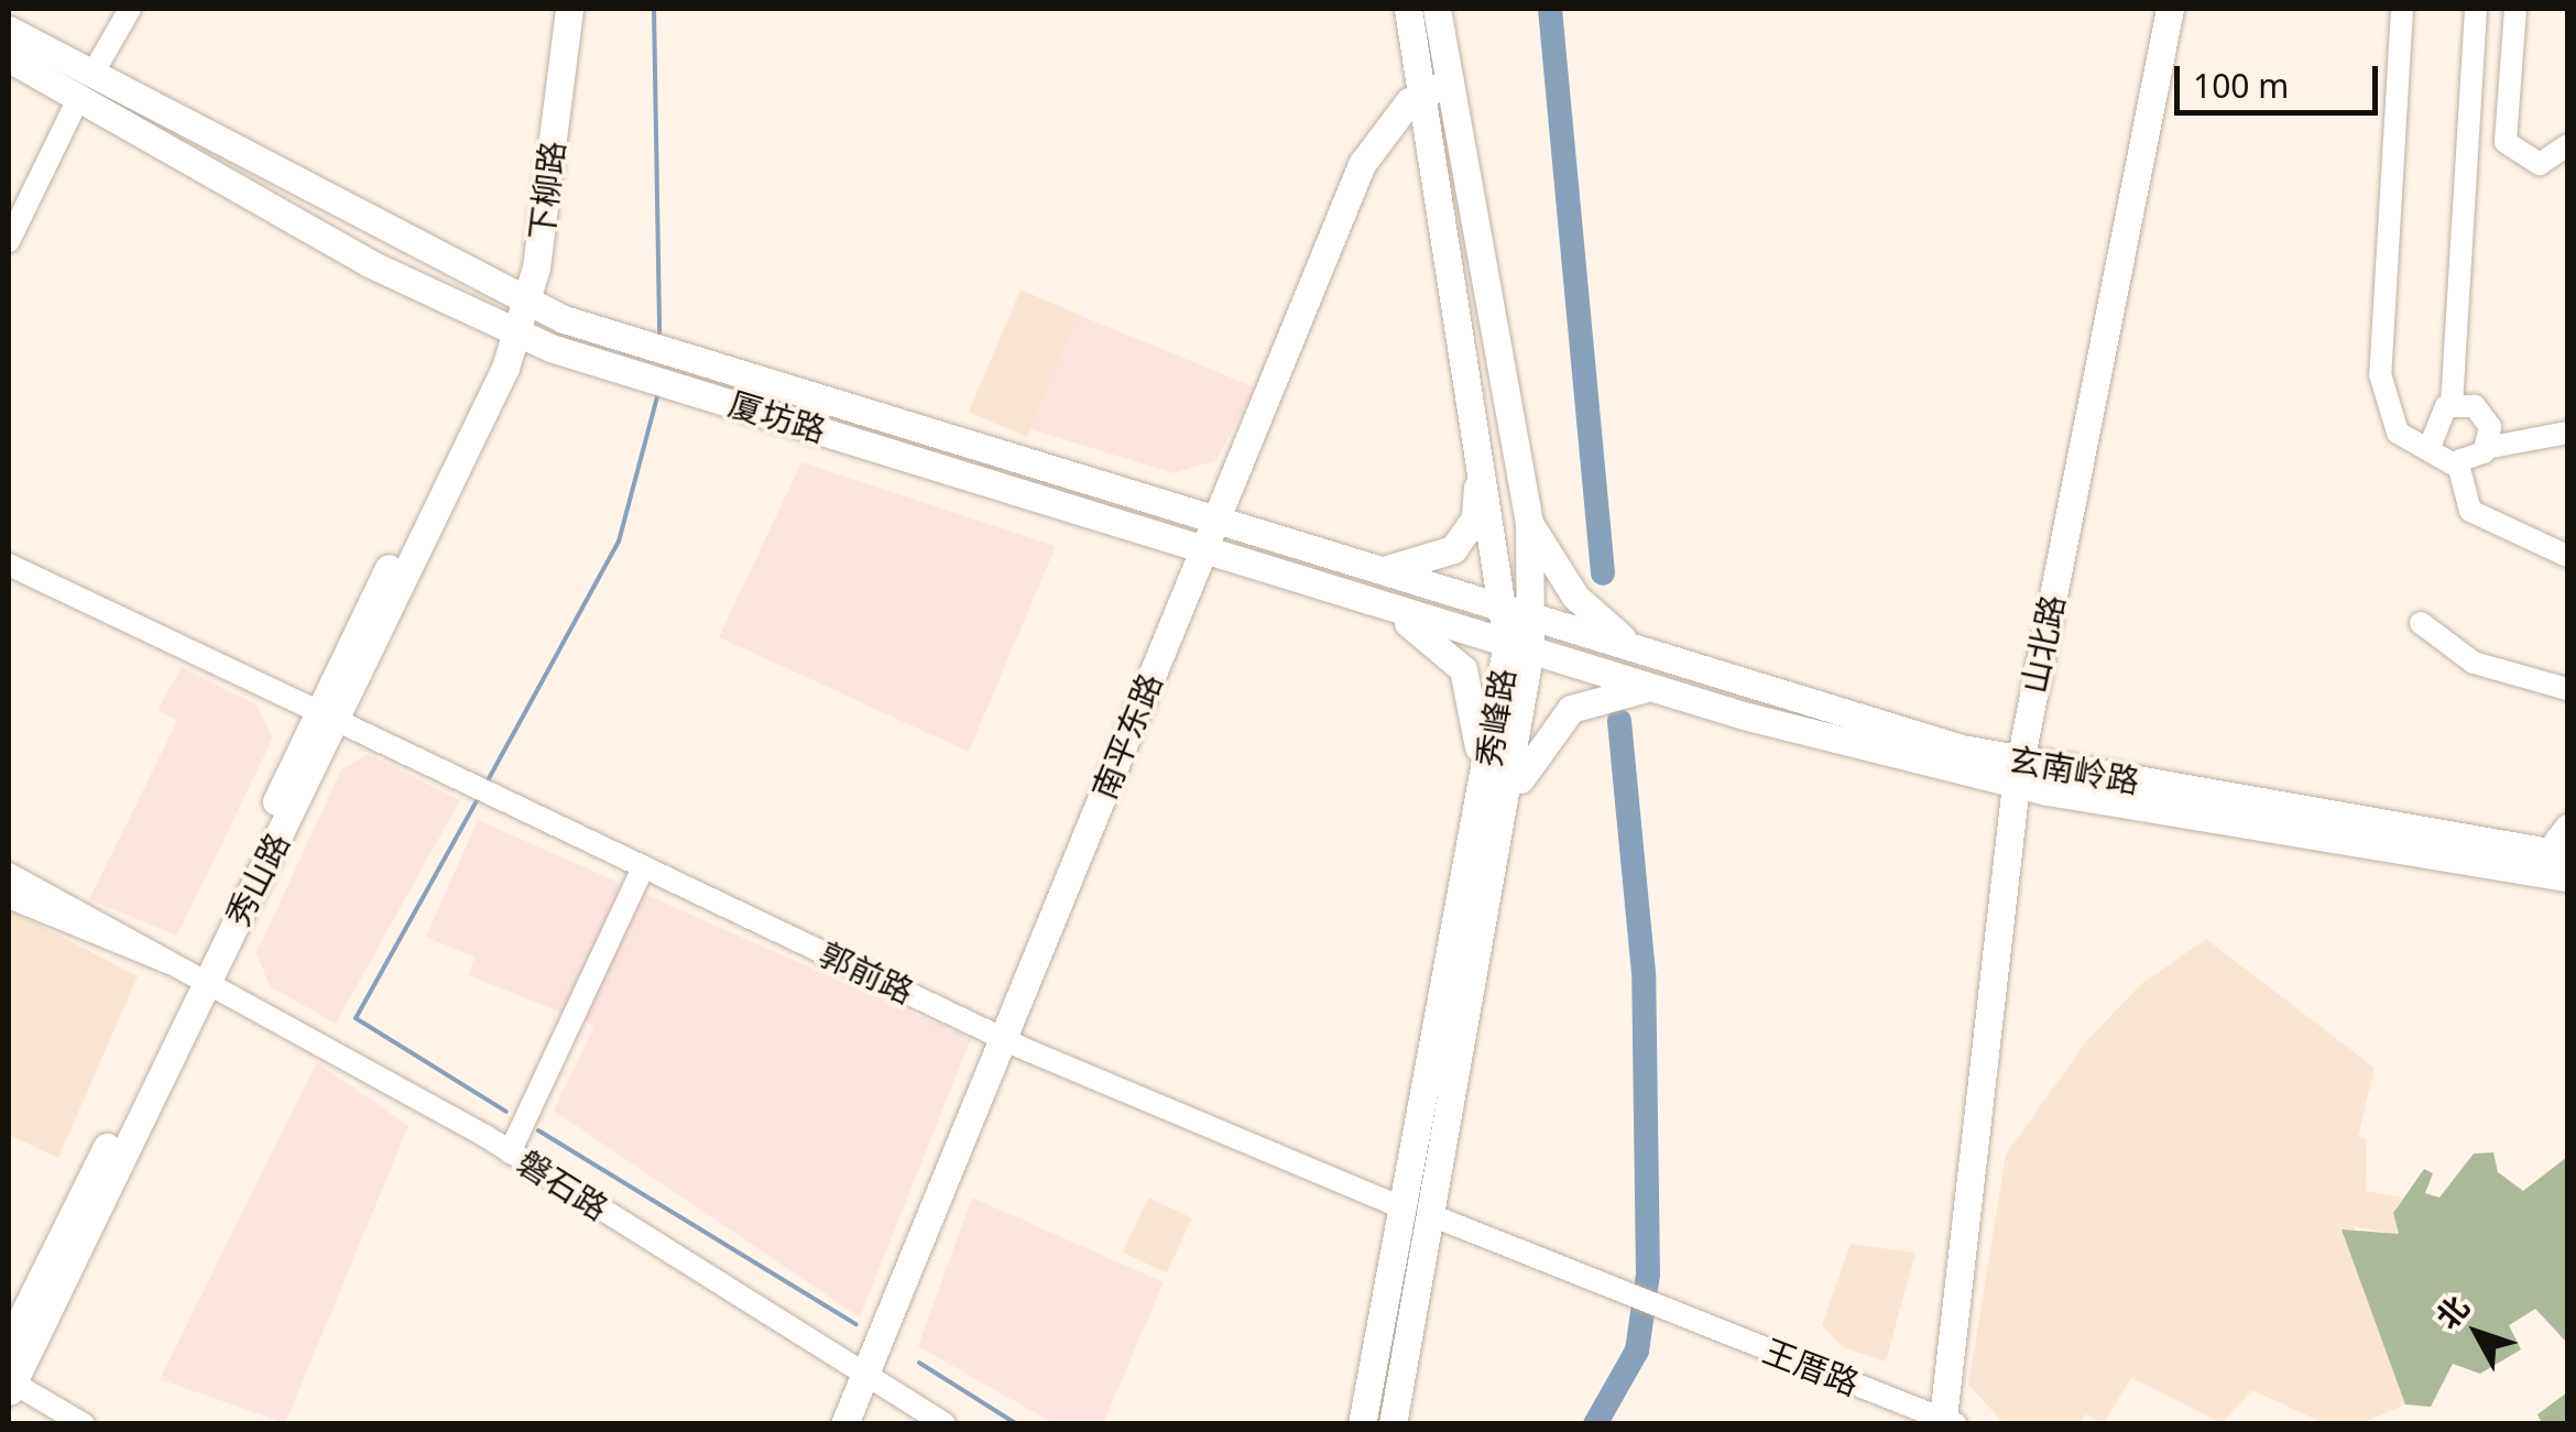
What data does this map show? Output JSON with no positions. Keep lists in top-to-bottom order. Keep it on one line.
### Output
{"streets":{"main road":["下柳路","厦坊路","山北路","秀峰路","南平东路","玄南岭路","秀山路"],"street":["郭前路","磐石路","王厝路"]},"crossings":[["下柳路","厦坊路"],["下柳路","秀山路"],["厦坊路","秀峰路"],["厦坊路","南平东路"],["厦坊路","玄南岭路"],["山北路","玄南岭路"],["山北路","王厝路"],["秀峰路","南平东路"],["秀峰路","郭前路"],["秀峰路","王厝路"],["南平东路","郭前路"],["南平东路","磐石路"],["秀山路","郭前路"],["秀山路","磐石路"]],"scale_bar":"100 m","north":"top left"}
